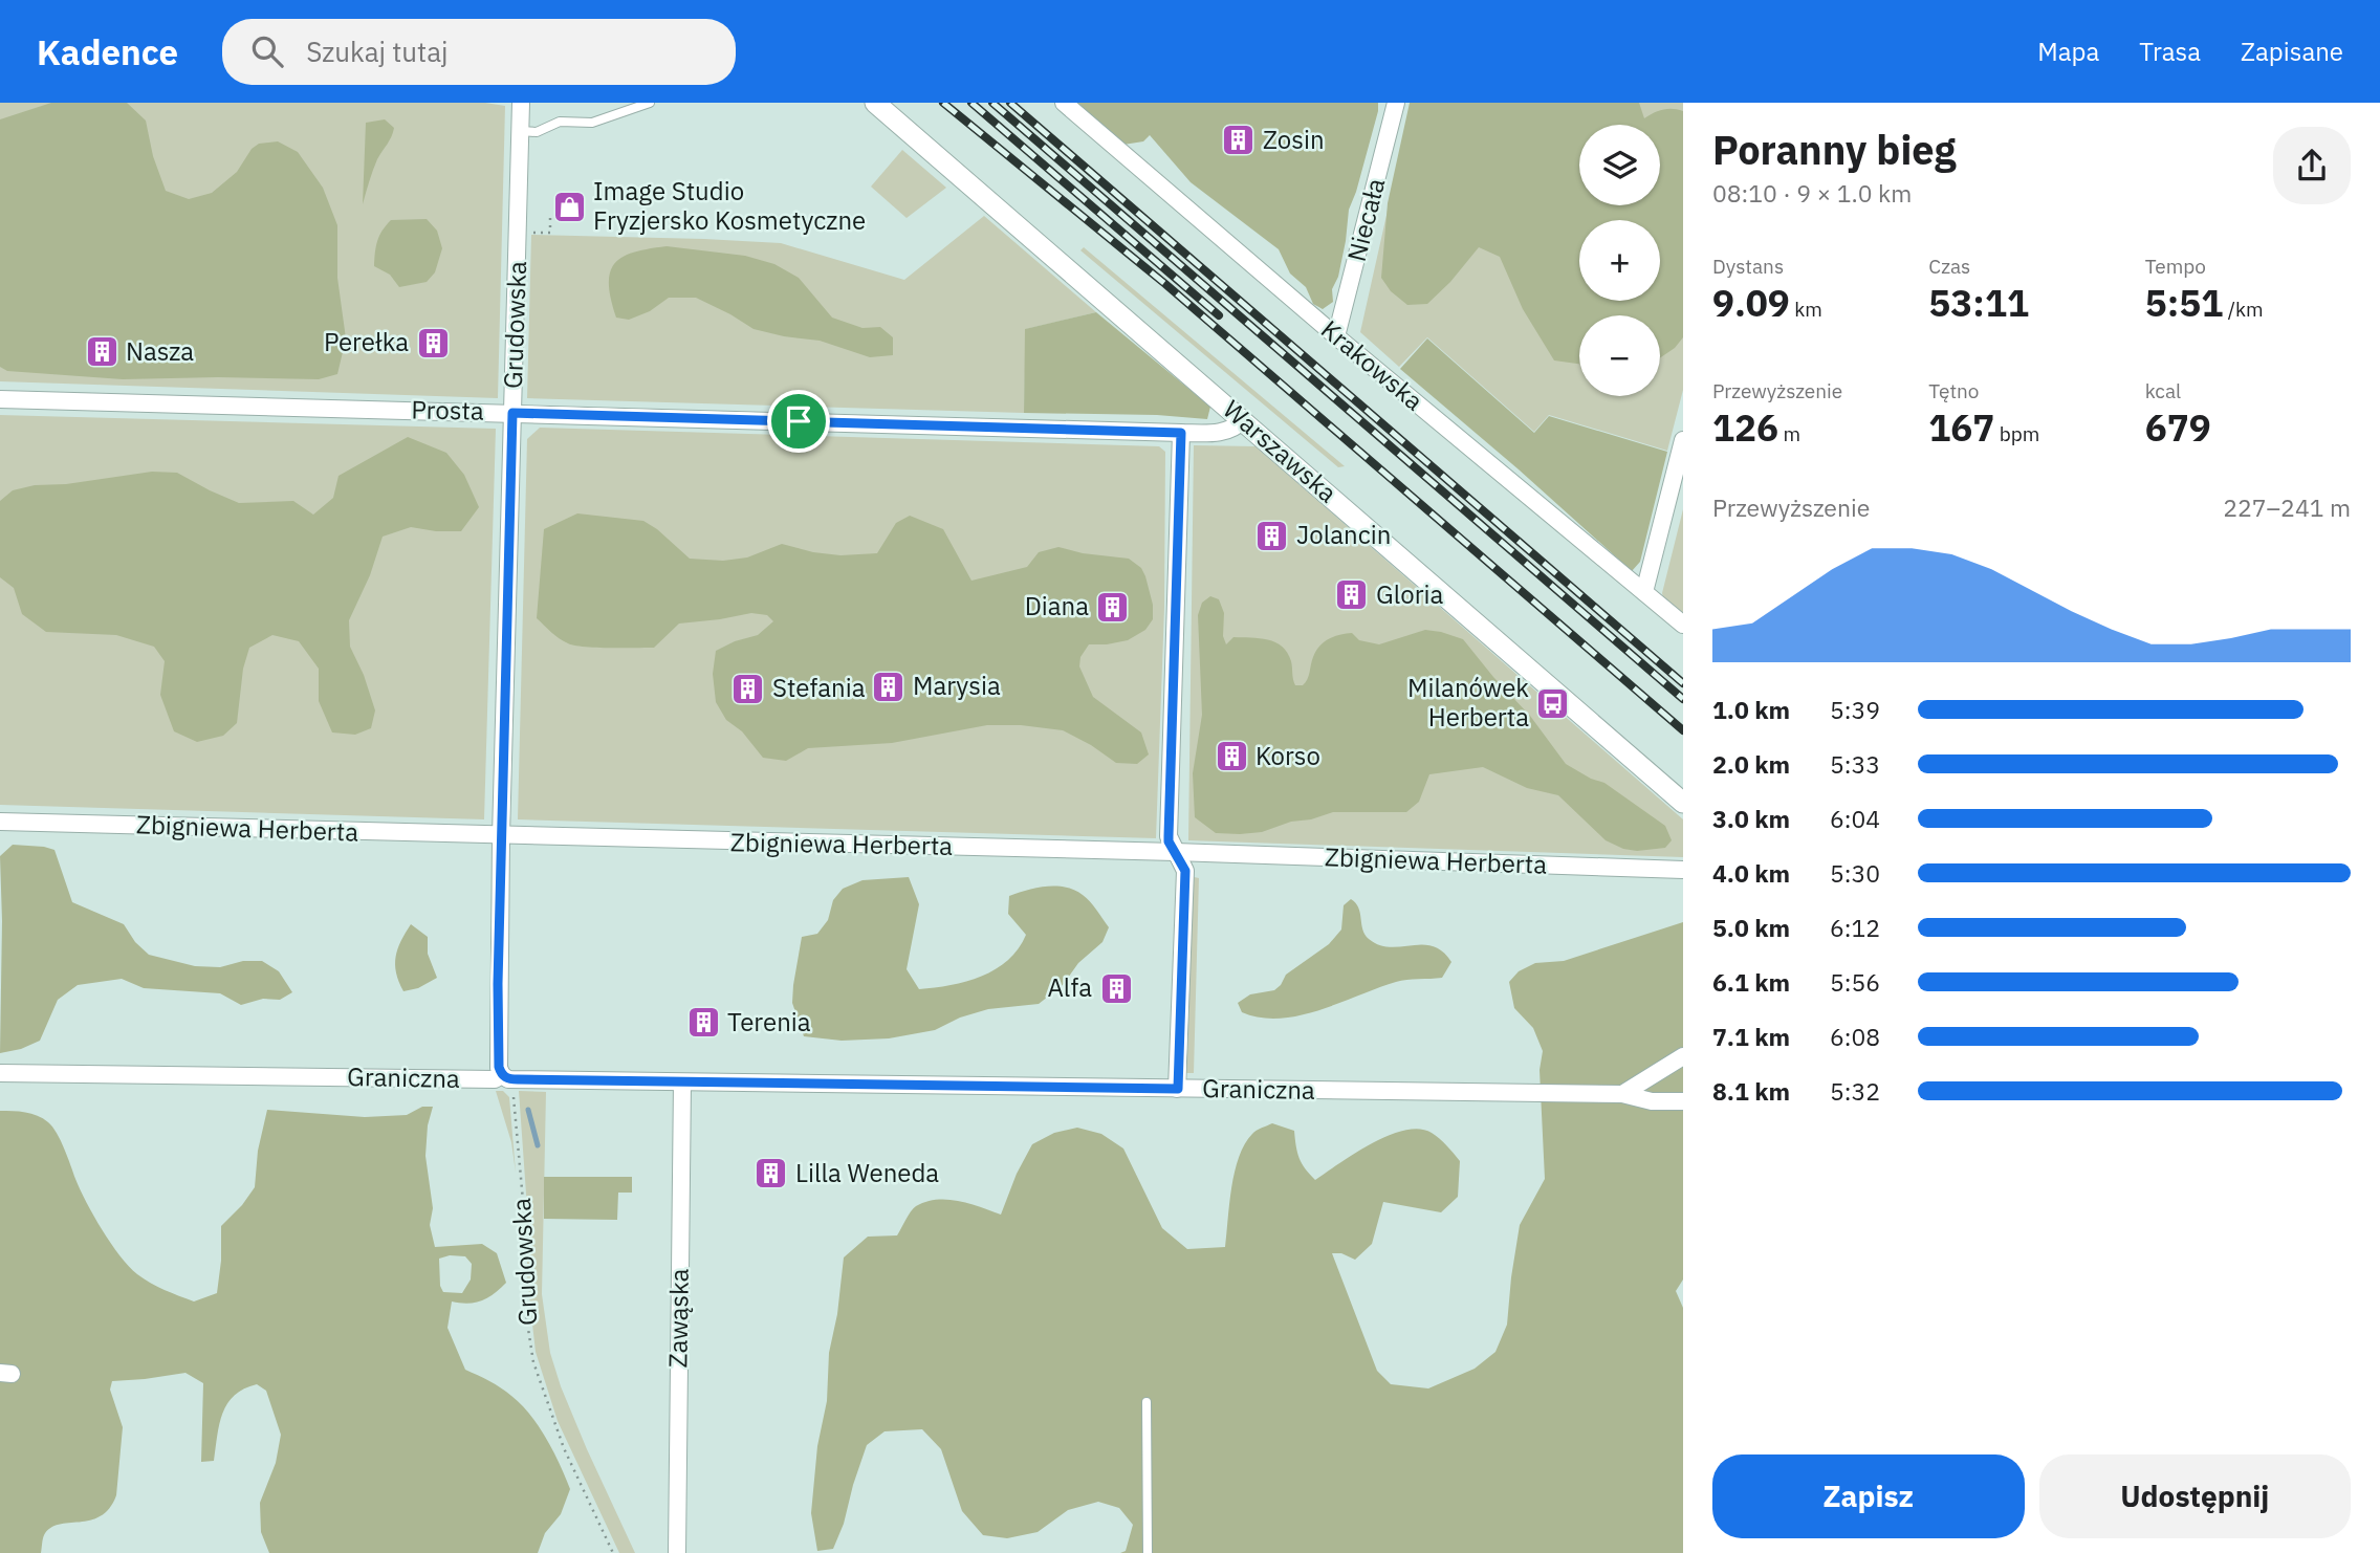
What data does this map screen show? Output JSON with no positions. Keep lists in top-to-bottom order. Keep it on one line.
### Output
{"streets":{"street":["Niecała","Grudowska","Krakowska","Prosta","Warszawska","Zbigniewa Herberta","Graniczna","Zawąska"]},"crossings":[["Niecała","Krakowska"],["Grudowska","Prosta"],["Grudowska","Zbigniewa Herberta"],["Grudowska","Graniczna"],["Prosta","Warszawska"],["Graniczna","Zawąska"]],"places":{"building":["Zosin","Perełka","Nasza","Jolancin","Gloria","Diana","Marysia","Stefania","Korso","Alfa","Terenia","Lilla Weneda"],"shop":["Image Studio Fryzjersko Kosmetyczne"],"bus stop":["Milanówek Herberta"]},"page":{"header":"Kadence","search":"Szukaj tutaj","nav":["Mapa","Trasa","Zapisane"],"heading":["Poranny bieg","08:10 · 9 × 1.0 km"],"map_buttons":["+","−"],"stats":[["Dystans","9.09 km"],["Czas","53:11"],["Tempo","5:51 /km"],["Przewyższenie","126 m"],["Tętno","167 bpm"],["kcal","679"]],"chart":["Przewyższenie","227–241 m"],"list":[{"name":"1.0 km","note":"5:39"},{"name":"2.0 km","note":"5:33"},{"name":"3.0 km","note":"6:04"},{"name":"4.0 km","note":"5:30"},{"name":"5.0 km","note":"6:12"},{"name":"6.1 km","note":"5:56"},{"name":"7.1 km","note":"6:08"},{"name":"8.1 km","note":"5:32"}],"buttons":["Zapisz","Udostępnij"]}}
